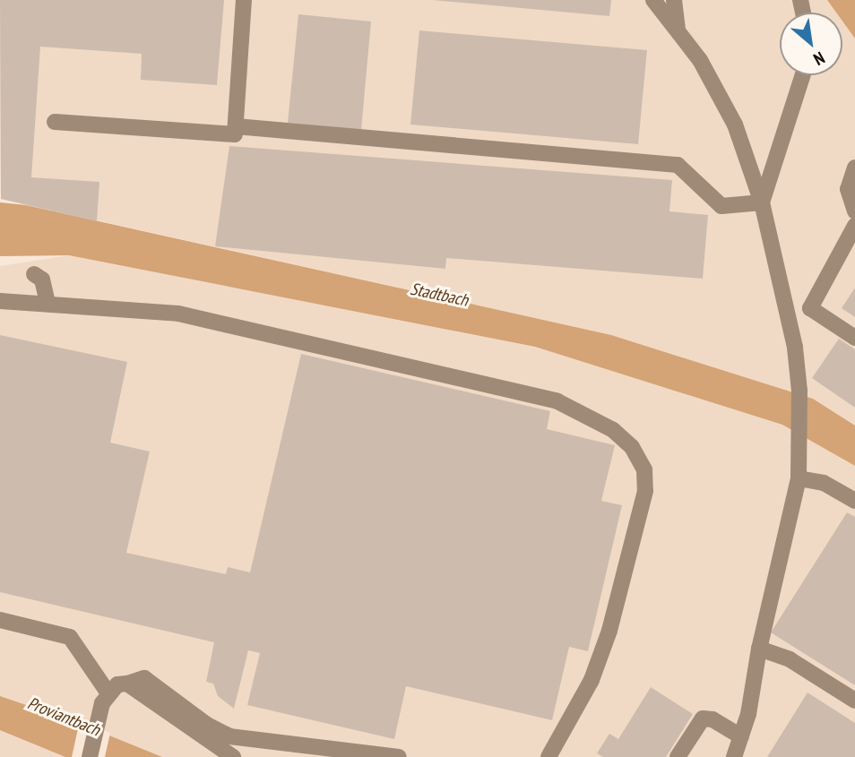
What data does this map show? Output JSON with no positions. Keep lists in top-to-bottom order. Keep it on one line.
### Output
{"water":["Stadtbach","Proviantbach"],"north":"bottom right"}
